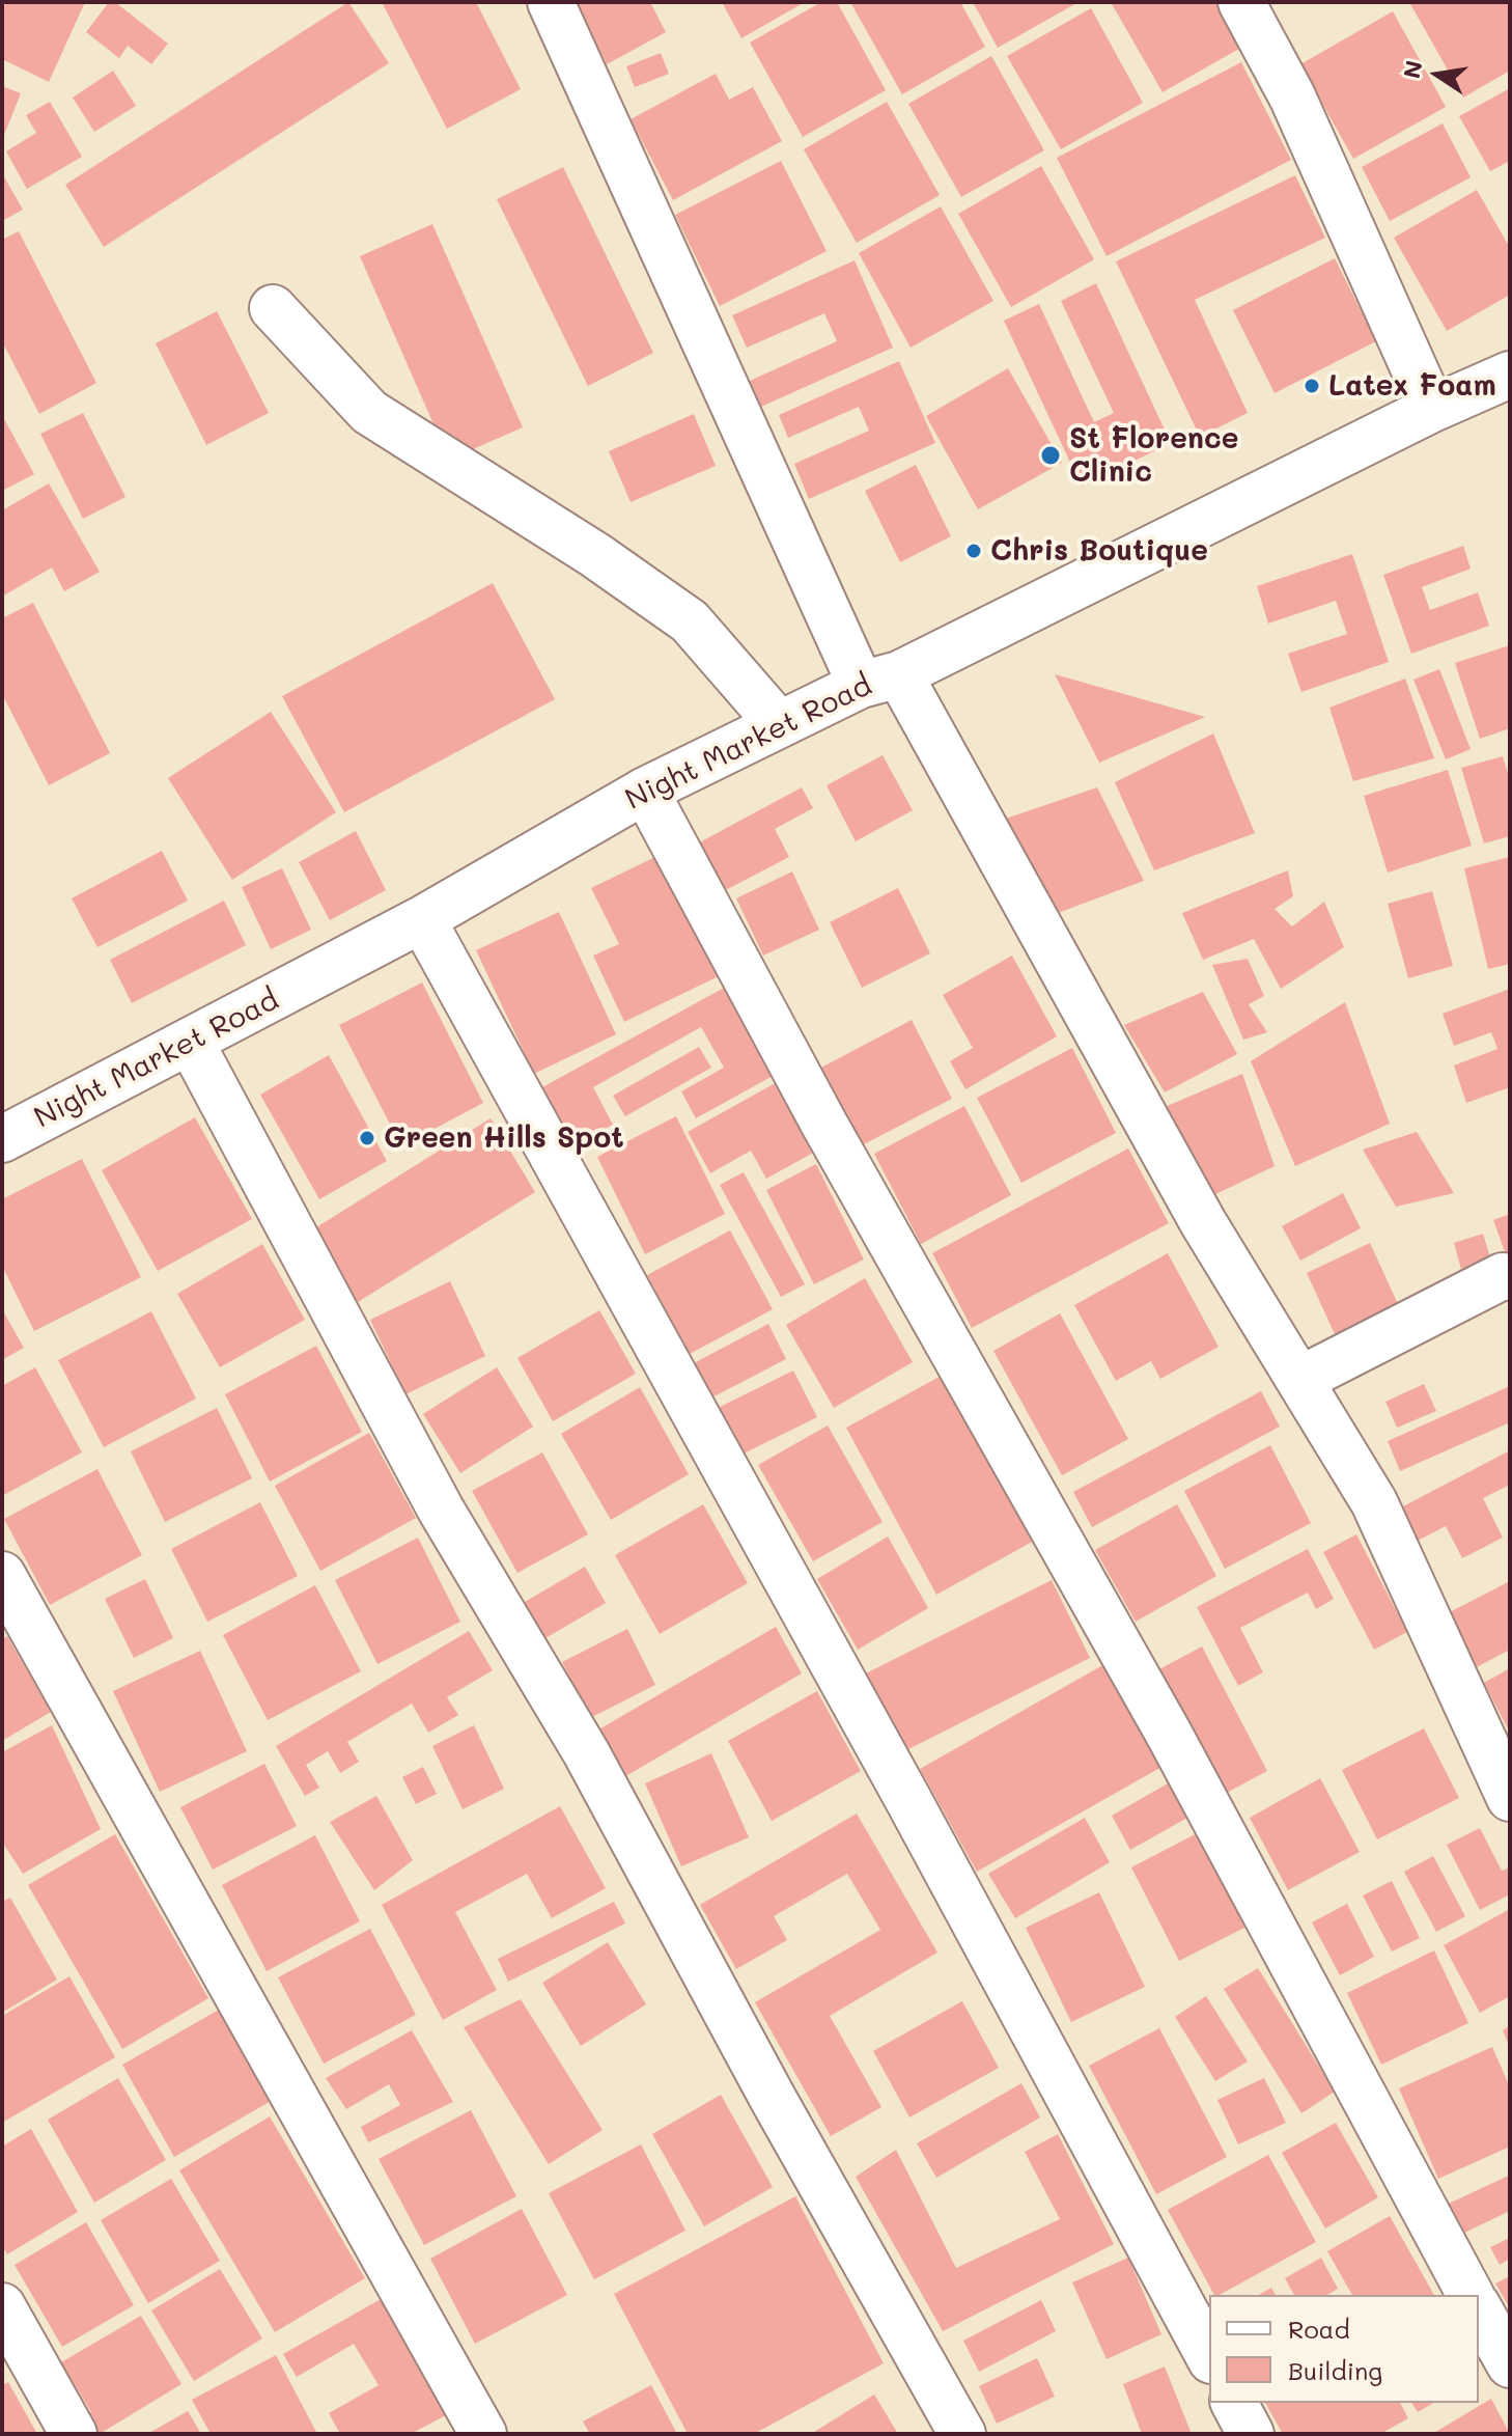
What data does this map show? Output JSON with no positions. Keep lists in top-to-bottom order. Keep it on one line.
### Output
{"streets":{"street":["Night Market Road"]},"places":["Latex Foam","St Florence Clinic","Chris Boutique","Green Hills Spot"],"legend":["Road","Building"],"north":"left"}
